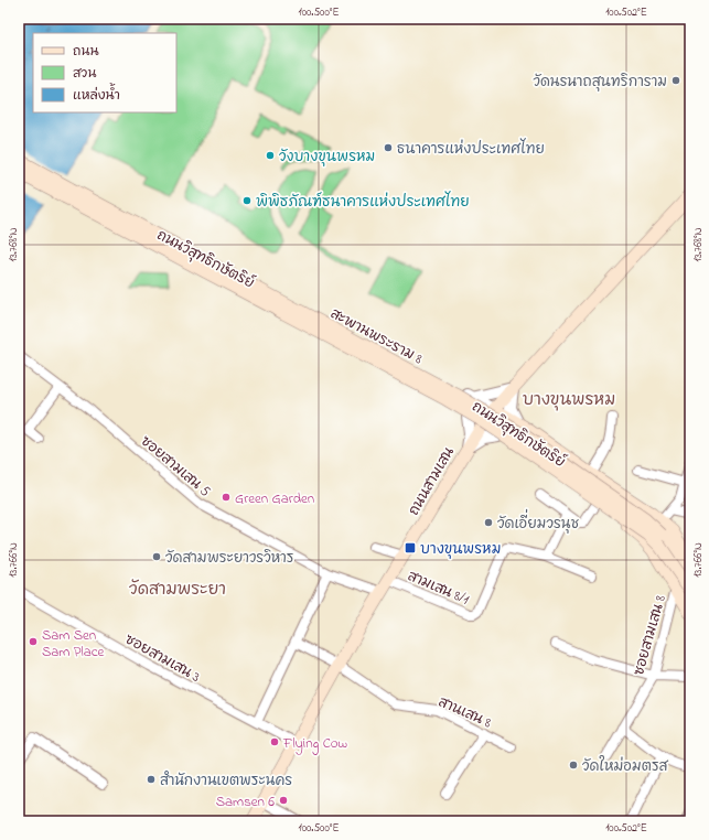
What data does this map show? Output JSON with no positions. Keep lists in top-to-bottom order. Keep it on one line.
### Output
{"streets":{"main road":["ถนนวิสุทธิกษัตริย์","สะพานพระราม 8","ถนนสามเสน"],"street":["ซอยสามเสน 5","สามเสน 8/1","ซอยสามเสน 8","ซอยสามเสน 3","สานเสน 8"]},"crossings":[["ถนนวิสุทธิกษัตริย์","ถนนสามเสน"],["ถนนวิสุทธิกษัตริย์","ซอยสามเสน 8"],["ซอยสามเสน 5","ถนนสามเสน"],["ถนนสามเสน","สามเสน 8/1"],["ถนนสามเสน","ซอยสามเสน 3"],["ถนนสามเสน","สานเสน 8"]],"districts":["บางขุนพรหม","วัดสามพระยา"],"places":{"other":["วัดนรนาถสุนทริการาม","ธนาคารแห่งประเทศไทย","วังบางขุนพรหม","พิพิธภัณฑ์ธนาคารแห่งประเทศไทย","Green Garden","วัดเอี่ยมวรนุช","วัดสามพระยาวรวิหาร","Sam Sen Sam Place","Flying Cow","วัดใหม่อมตรส","สำนักงานเขตพระนคร","Samsen 6"],"transit":["บางขุนพรหม"]},"legend":["ถนน","สวน","แหล่งน้ำ"],"coordinates":["100.500°E","100.502°E","13.768°N","13.766°N"]}
